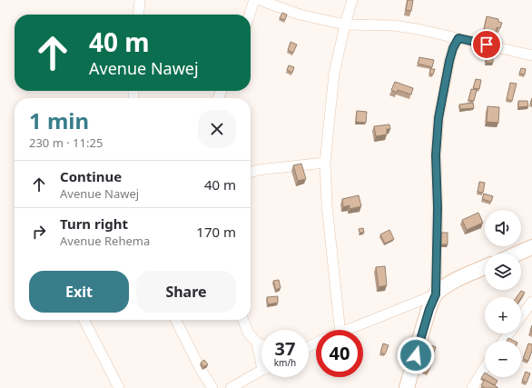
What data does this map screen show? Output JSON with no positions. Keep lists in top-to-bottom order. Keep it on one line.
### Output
{"page":{"turn":["40 m","Avenue Nawej"],"heading":["1 min","230 m · 11:25"],"list":[{"name":"Continue","note":"Avenue Nawej","value":"40 m"},{"name":"Turn right","note":"Avenue Rehema","value":"170 m"}],"map_buttons":["+","−"],"buttons":["Exit","Share"],"speed":"37 km/h","limit":"40"}}
